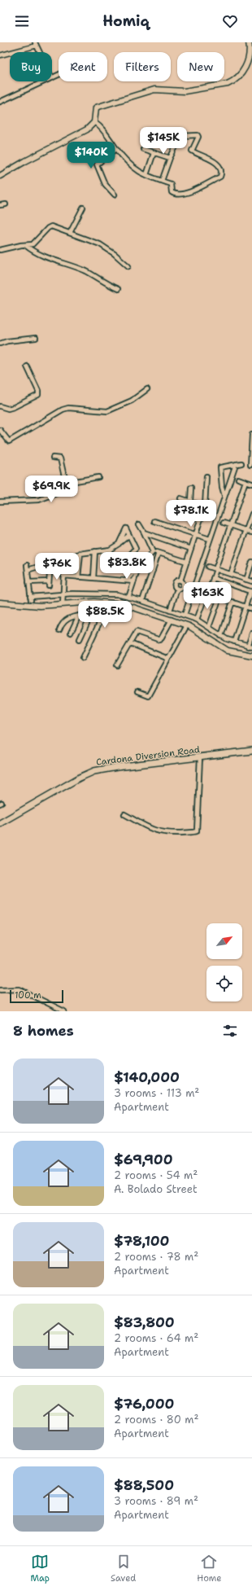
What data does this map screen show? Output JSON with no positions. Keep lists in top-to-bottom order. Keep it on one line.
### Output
{"streets":{"main road":["Cardona Diversion Road"]},"scale_bar":"100 m","north":"top right","page":{"header":"Homiq","chip":["Buy","Rent","Filters","New"],"price":["$145K","$140K","$69.9K","$78.1K","$83.8K","$76K","$163K","$88.5K"],"scale":"100 m","heading":"8 homes","list":[{"name":"$140,000","note":"3 rooms · 113 m² · Apartment"},{"name":"$69,900","note":"2 rooms · 54 m² · A. Bolado Street"},{"name":"$78,100","note":"2 rooms · 78 m² · Apartment"},{"name":"$83,800","note":"2 rooms · 64 m² · Apartment"},{"name":"$76,000","note":"2 rooms · 80 m² · Apartment"},{"name":"$88,500","note":"3 rooms · 89 m² · Apartment"}],"tabs":["Map","Saved","Home"]}}
